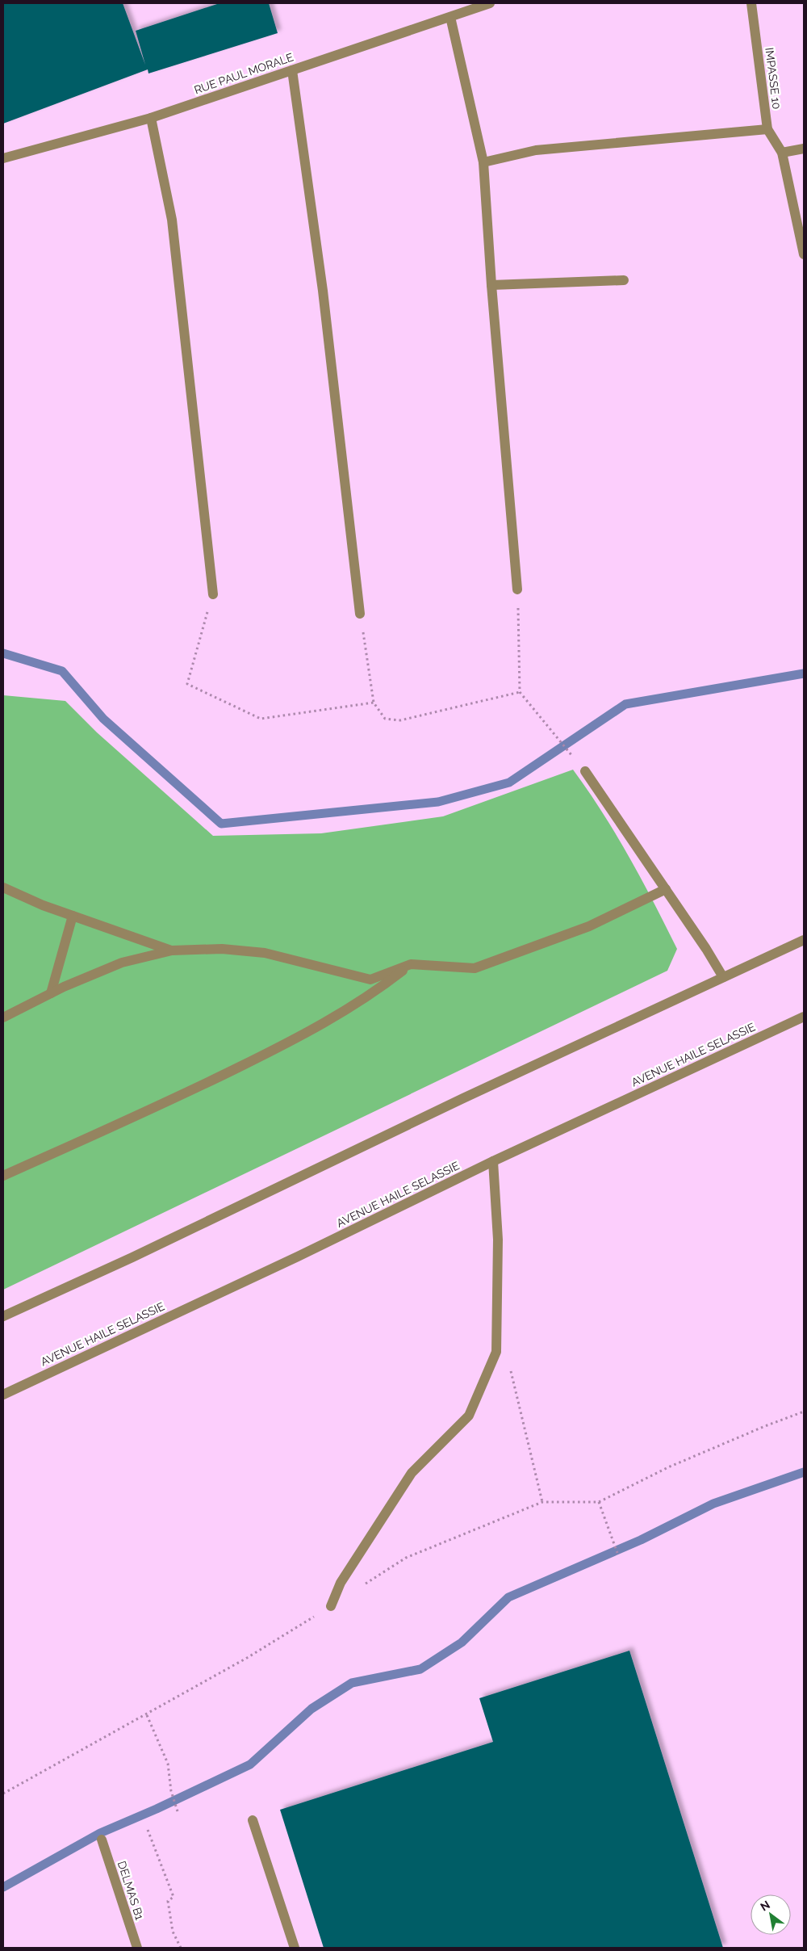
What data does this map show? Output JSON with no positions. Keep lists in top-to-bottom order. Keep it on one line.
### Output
{"streets":{"street":["RUE PAUL MORALE","IMPASSE 10","AVENUE HAILE SELASSIE","DELMAS B1"]},"north":"top left"}
